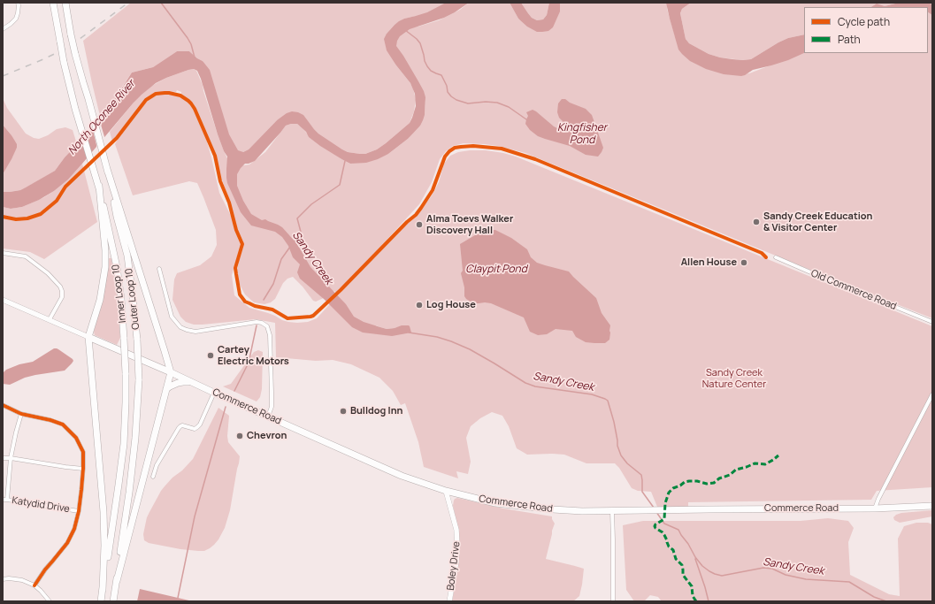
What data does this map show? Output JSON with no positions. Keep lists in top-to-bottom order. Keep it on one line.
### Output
{"streets":{"highway":["Inner Loop 10","Outer Loop 10","Commerce Road"],"street":["Old Commerce Road","Katydid Drive","Boley Drive"]},"crossings":[["Commerce Road","Boley Drive"]],"water":["North Oconee River","Kingfisher Pond","Sandy Creek","Claypit Pond"],"parks":["Sandy Creek Nature Center"],"places":["Sandy Creek Education & Visitor Center","Alma Toevs Walker Discovery Hall","Allen House","Log House","Cartey Electric Motors","Bulldog Inn","Chevron"],"legend":["Cycle path","Path"]}
